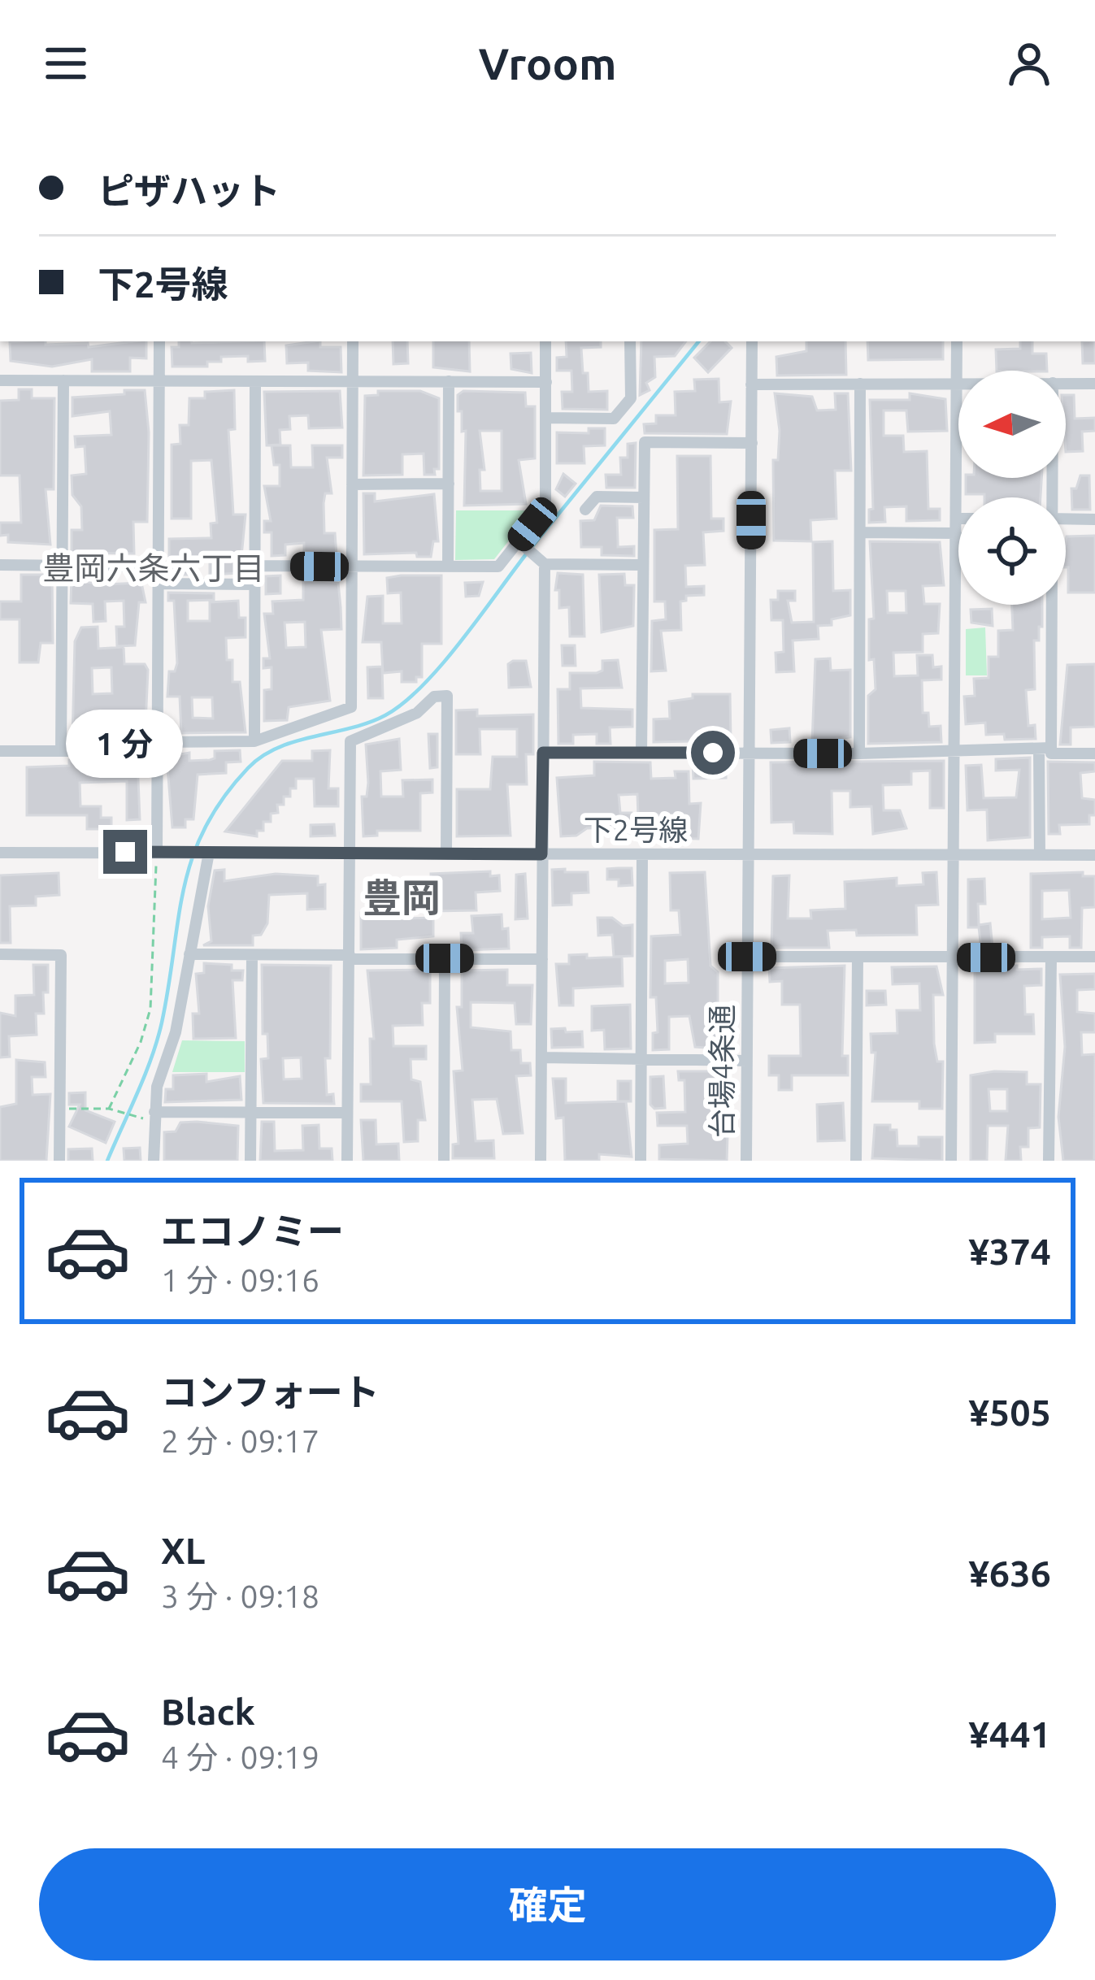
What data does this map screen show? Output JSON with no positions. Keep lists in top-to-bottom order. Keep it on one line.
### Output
{"streets":{"street":["下2号線","台場4条通"]},"crossings":[["下2号線","台場4条通"]],"districts":["豊岡六条六丁目","豊岡"],"north":"left","page":{"header":"Vroom","banner":["ピザハット","下2号線"],"bubble":"1 分","list":[{"name":"エコノミー","note":"1 分 · 09:16","value":"¥374"},{"name":"コンフォート","note":"2 分 · 09:17","value":"¥505"},{"name":"XL","note":"3 分 · 09:18","value":"¥636"},{"name":"Black","note":"4 分 · 09:19","value":"¥441"}],"buttons":"確定"}}
